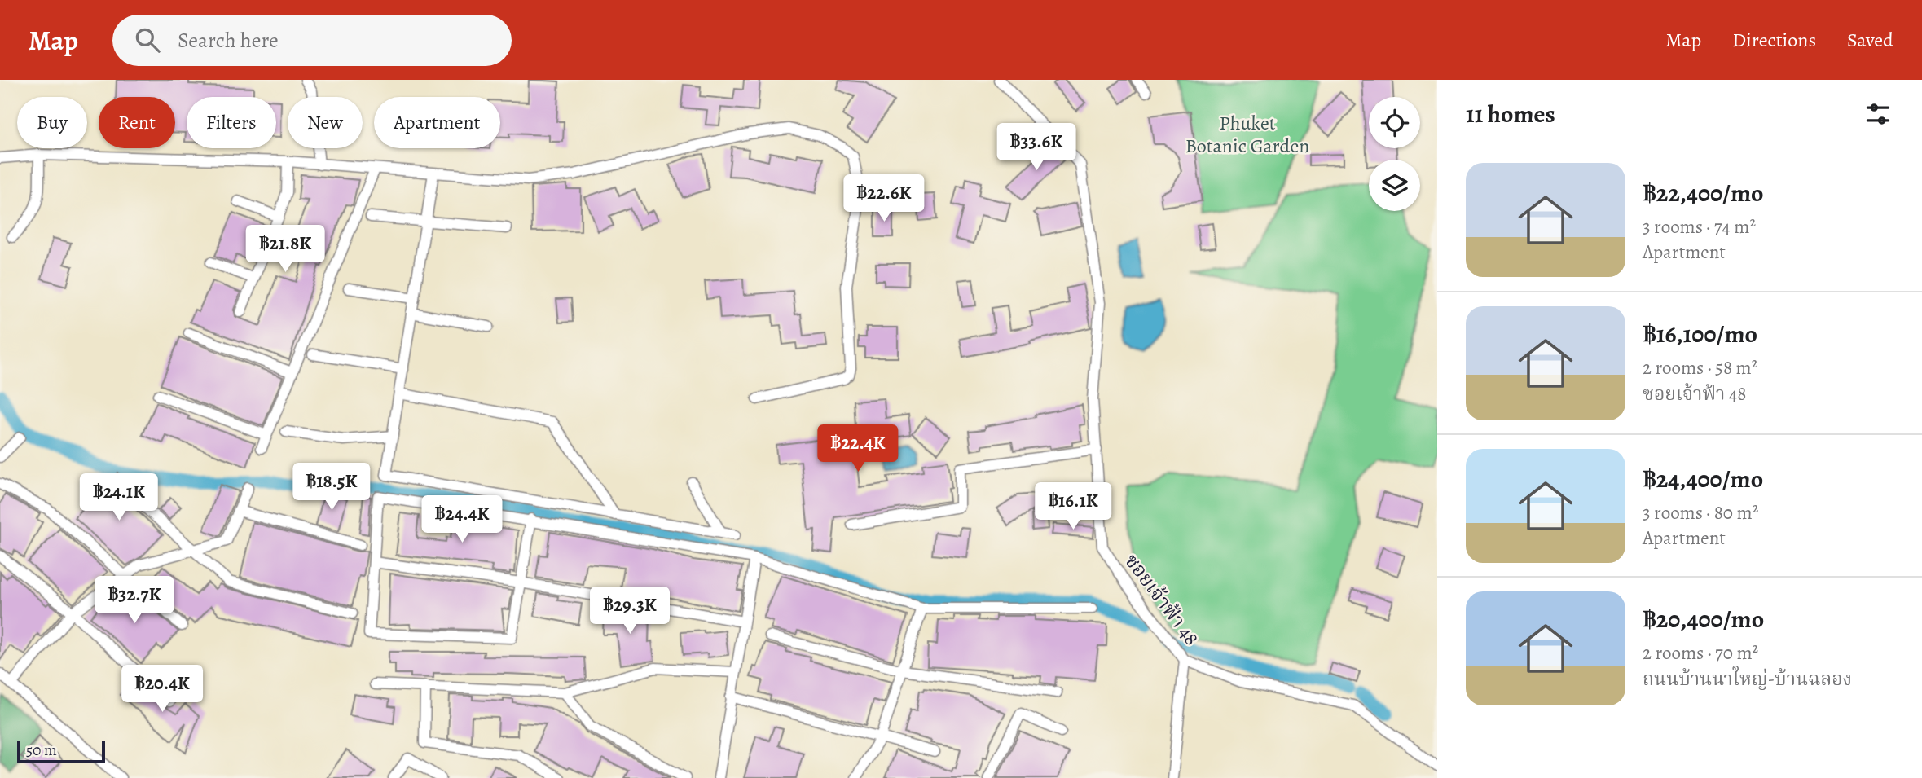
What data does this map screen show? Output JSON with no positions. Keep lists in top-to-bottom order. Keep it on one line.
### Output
{"streets":{"street":["ซอยเจ้าฟ้า 48"]},"parks":["Phuket Botanic Garden"],"scale_bar":"50 m","page":{"header":"Map","search":"Search here","nav":["Map","Directions","Saved"],"heading":"11 homes","chip":["Buy","Rent","Filters","New","Apartment"],"price":["฿33.6K","฿22.6K","฿21.8K","฿22.4K","฿18.5K","฿24.1K","฿16.1K","฿24.4K","฿32.7K","฿29.3K","฿20.4K"],"list":[{"name":"฿22,400/mo","note":"3 rooms · 74 m² · Apartment"},{"name":"฿16,100/mo","note":"2 rooms · 58 m² · ซอยเจ้าฟ้า 48"},{"name":"฿24,400/mo","note":"3 rooms · 80 m² · Apartment"},{"name":"฿20,400/mo","note":"2 rooms · 70 m² · ถนนบ้านนาใหญ่-บ้านฉลอง"}],"scale":"50 m"}}
